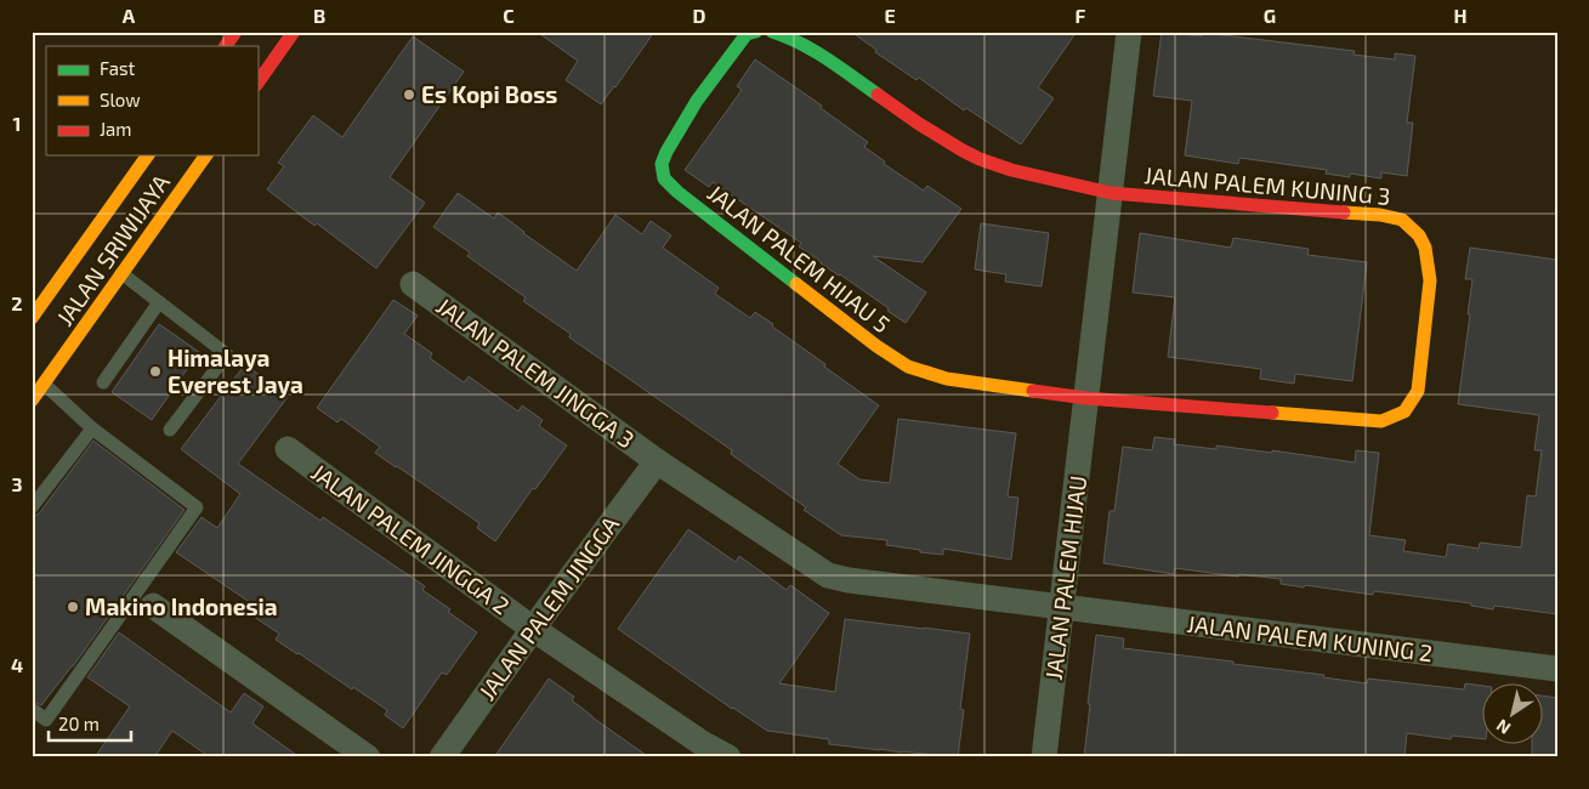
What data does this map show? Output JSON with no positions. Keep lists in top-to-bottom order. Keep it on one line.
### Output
{"streets":{"street":["JALAN PALEM KUNING 3","JALAN SRIWIJAYA","JALAN PALEM HIJAU 5","JALAN PALEM JINGGA 3","JALAN PALEM JINGGA 2","JALAN PALEM HIJAU","JALAN PALEM JINGGA","JALAN PALEM KUNING 2"]},"crossings":[["JALAN PALEM KUNING 3","JALAN PALEM HIJAU 5"],["JALAN PALEM KUNING 3","JALAN PALEM HIJAU"],["JALAN PALEM HIJAU 5","JALAN PALEM HIJAU"],["JALAN PALEM JINGGA 3","JALAN PALEM HIJAU"],["JALAN PALEM JINGGA 3","JALAN PALEM JINGGA"],["JALAN PALEM JINGGA 3","JALAN PALEM KUNING 2"],["JALAN PALEM JINGGA 2","JALAN PALEM JINGGA"],["JALAN PALEM HIJAU","JALAN PALEM KUNING 2"]],"places":["Es Kopi Boss","Himalaya Everest Jaya","Makino Indonesia"],"legend":["Fast","Slow","Jam"],"scale_bar":"20 m","north":"bottom left","grid":{"columns":["A","B","C","D","E","F","G","H"],"rows":["1","2","3","4"]}}
